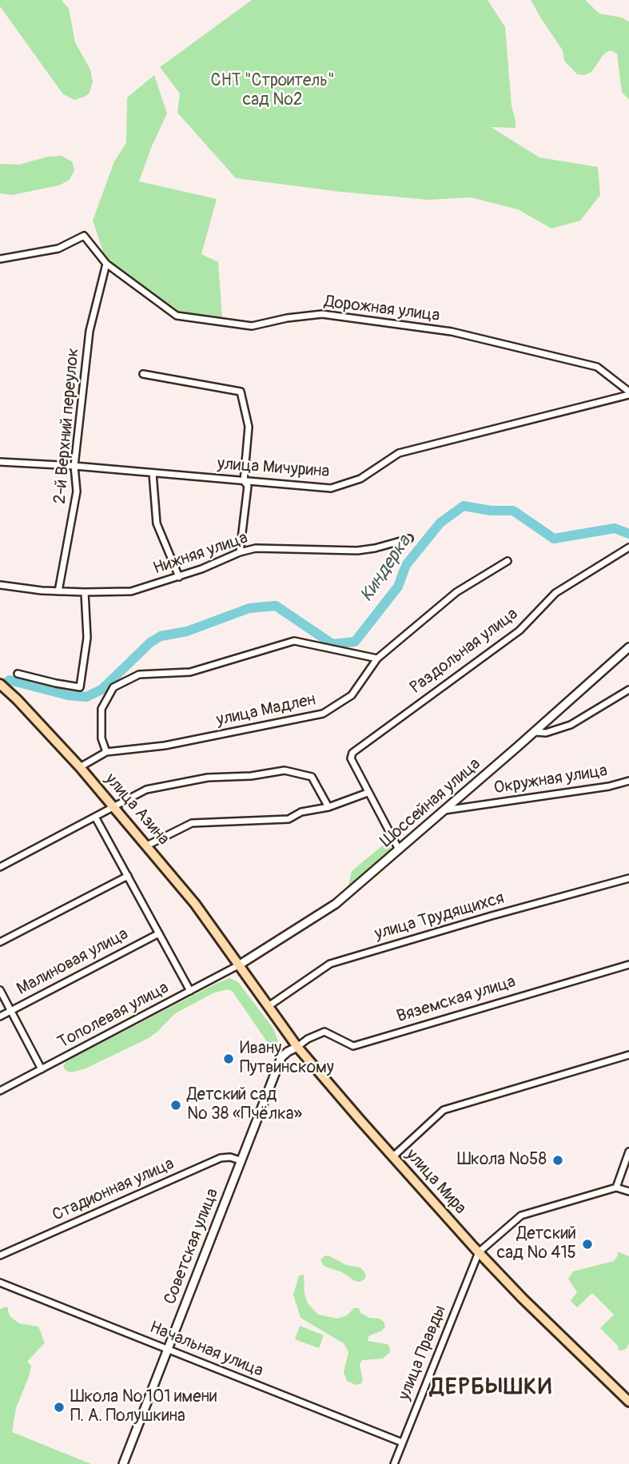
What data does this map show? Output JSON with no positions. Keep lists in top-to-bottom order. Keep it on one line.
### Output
{"streets":{"main road":["улица Азина","улица Мира"],"street":["Дорожная улица","2-й Верхний переулок","улица Мичурина","Нижняя улица","Раздольная улица","улица Мадлен","Окружная улица","Шоссейная улица","улица Трудящихся","Малиновая улица","Вяземская улица","Тополевая улица","Стадионная улица","Советская улица","Начальная улица","улица Правды"]},"crossings":[["Дорожная улица","2-й Верхний переулок"],["Дорожная улица","улица Мичурина"],["2-й Верхний переулок","улица Мичурина"],["2-й Верхний переулок","Нижняя улица"],["Раздольная улица","Шоссейная улица"],["улица Мадлен","улица Азина"],["Окружная улица","Шоссейная улица"],["Шоссейная улица","улица Азина"],["Шоссейная улица","Тополевая улица"],["Шоссейная улица","улица Мира"],["улица Азина","Тополевая улица"],["улица Азина","улица Мира"],["улица Трудящихся","улица Мира"],["Вяземская улица","улица Мира"],["Вяземская улица","Советская улица"],["Тополевая улица","улица Мира"],["улица Мира","Советская улица"],["улица Мира","улица Правды"],["Стадионная улица","Советская улица"],["Советская улица","Начальная улица"],["Начальная улица","улица Правды"]],"districts":["ДЕРБЫШКИ"],"water":["Киндерка"],"parks":["СНТ \"Строитель\" сад №2"],"places":["Ивану Путвинскому","Детский сад № 38 «Пчёлка»","Школа №58","Детский сад № 415","Школа № 101 имени П. А. Полушкина"]}
